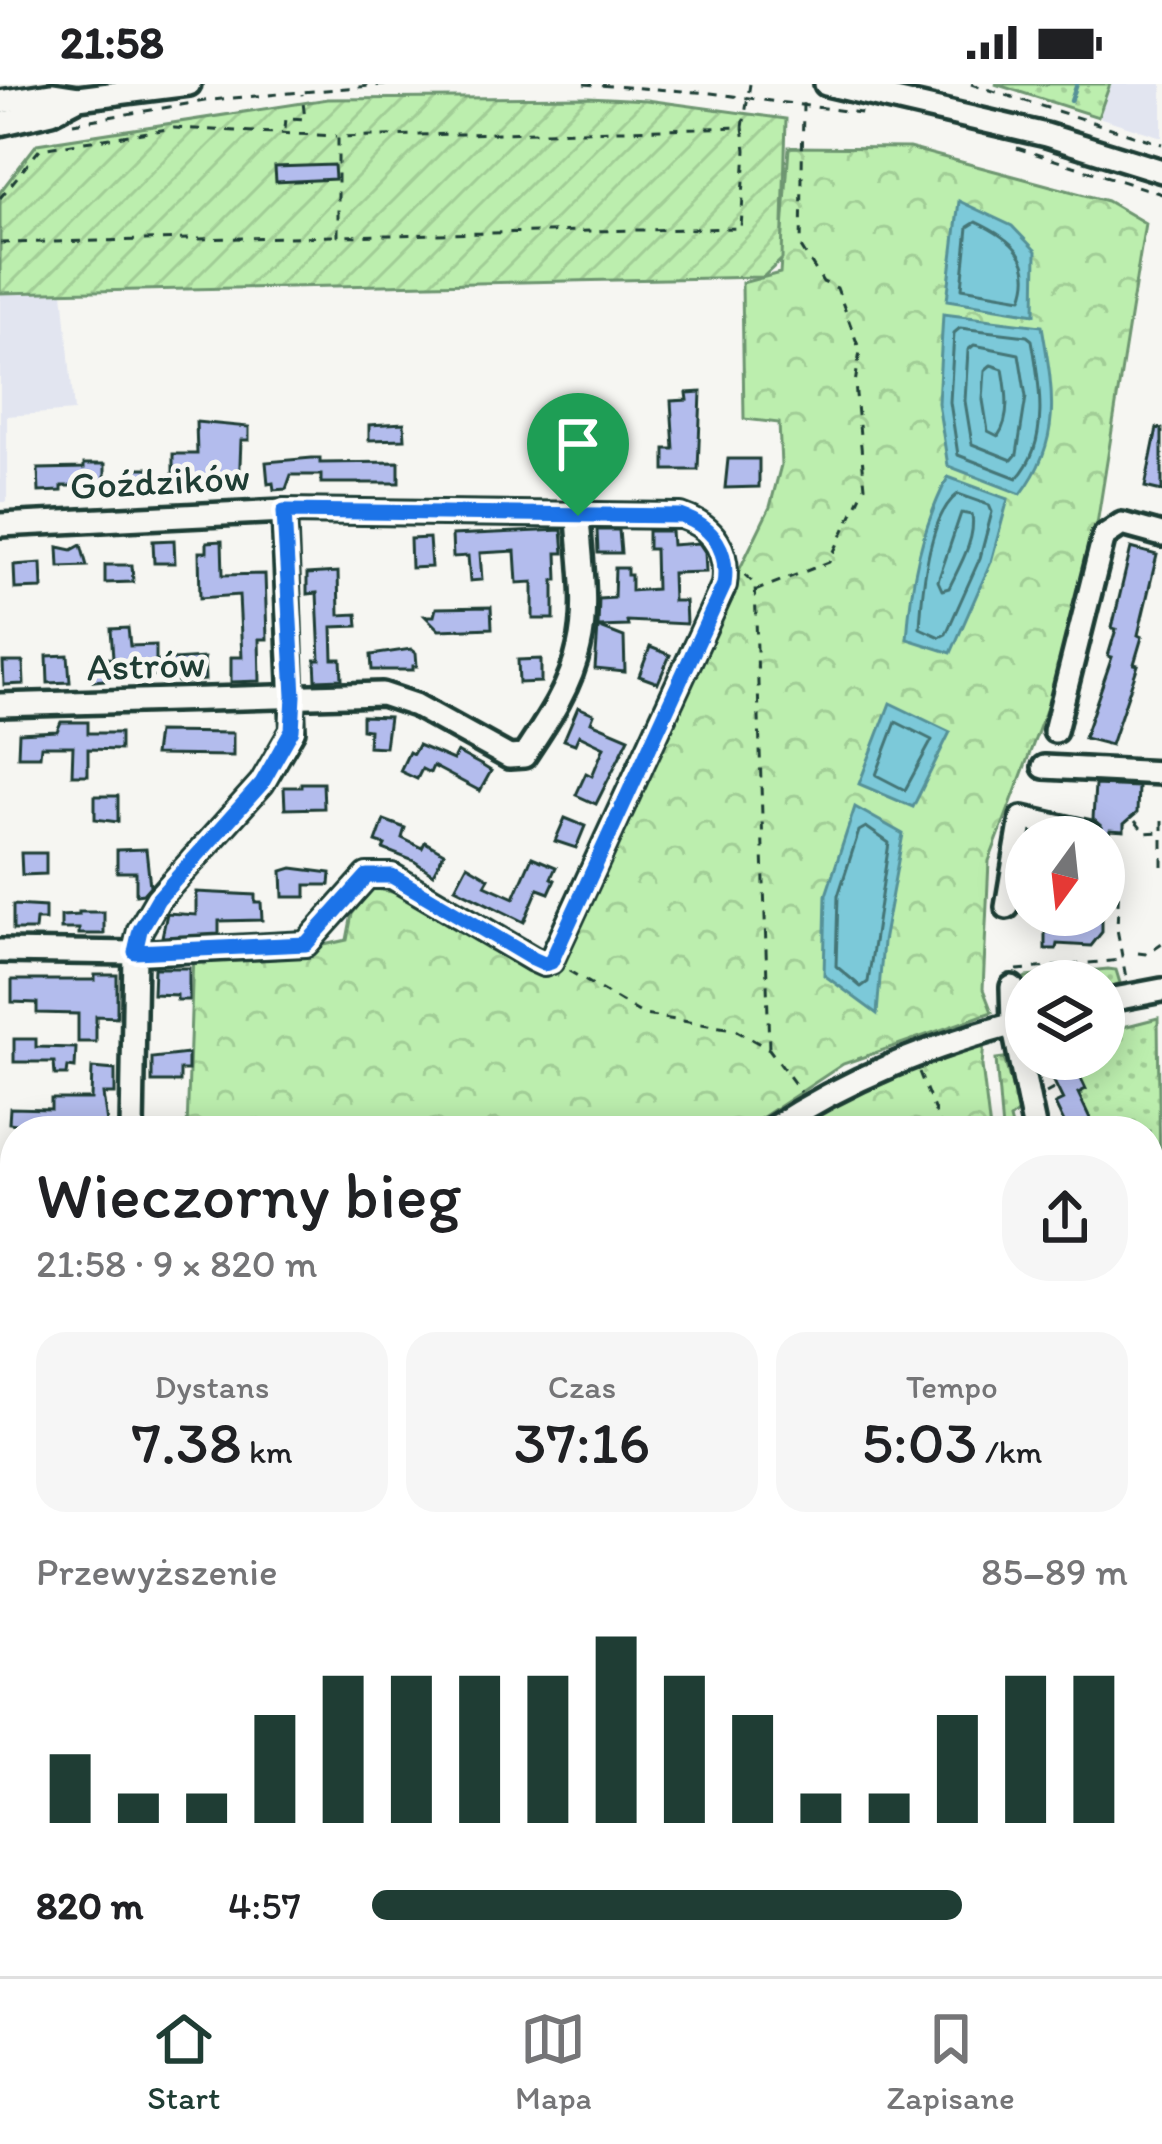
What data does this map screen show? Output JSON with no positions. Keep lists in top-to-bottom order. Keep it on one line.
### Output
{"streets":{"street":["Goździków","Astrów"]},"crossings":[["Goździków","Astrów"]],"north":"bottom","page":{"status":"21:58","heading":["Wieczorny bieg","21:58 · 9 × 820 m"],"stats":[["Dystans","7.38 km"],["Czas","37:16"],["Tempo","5:03 /km"]],"chart":["Przewyższenie","85–89 m"],"list":[{"name":"820 m","note":"4:57"}],"tabs":["Start","Mapa","Zapisane"]}}
